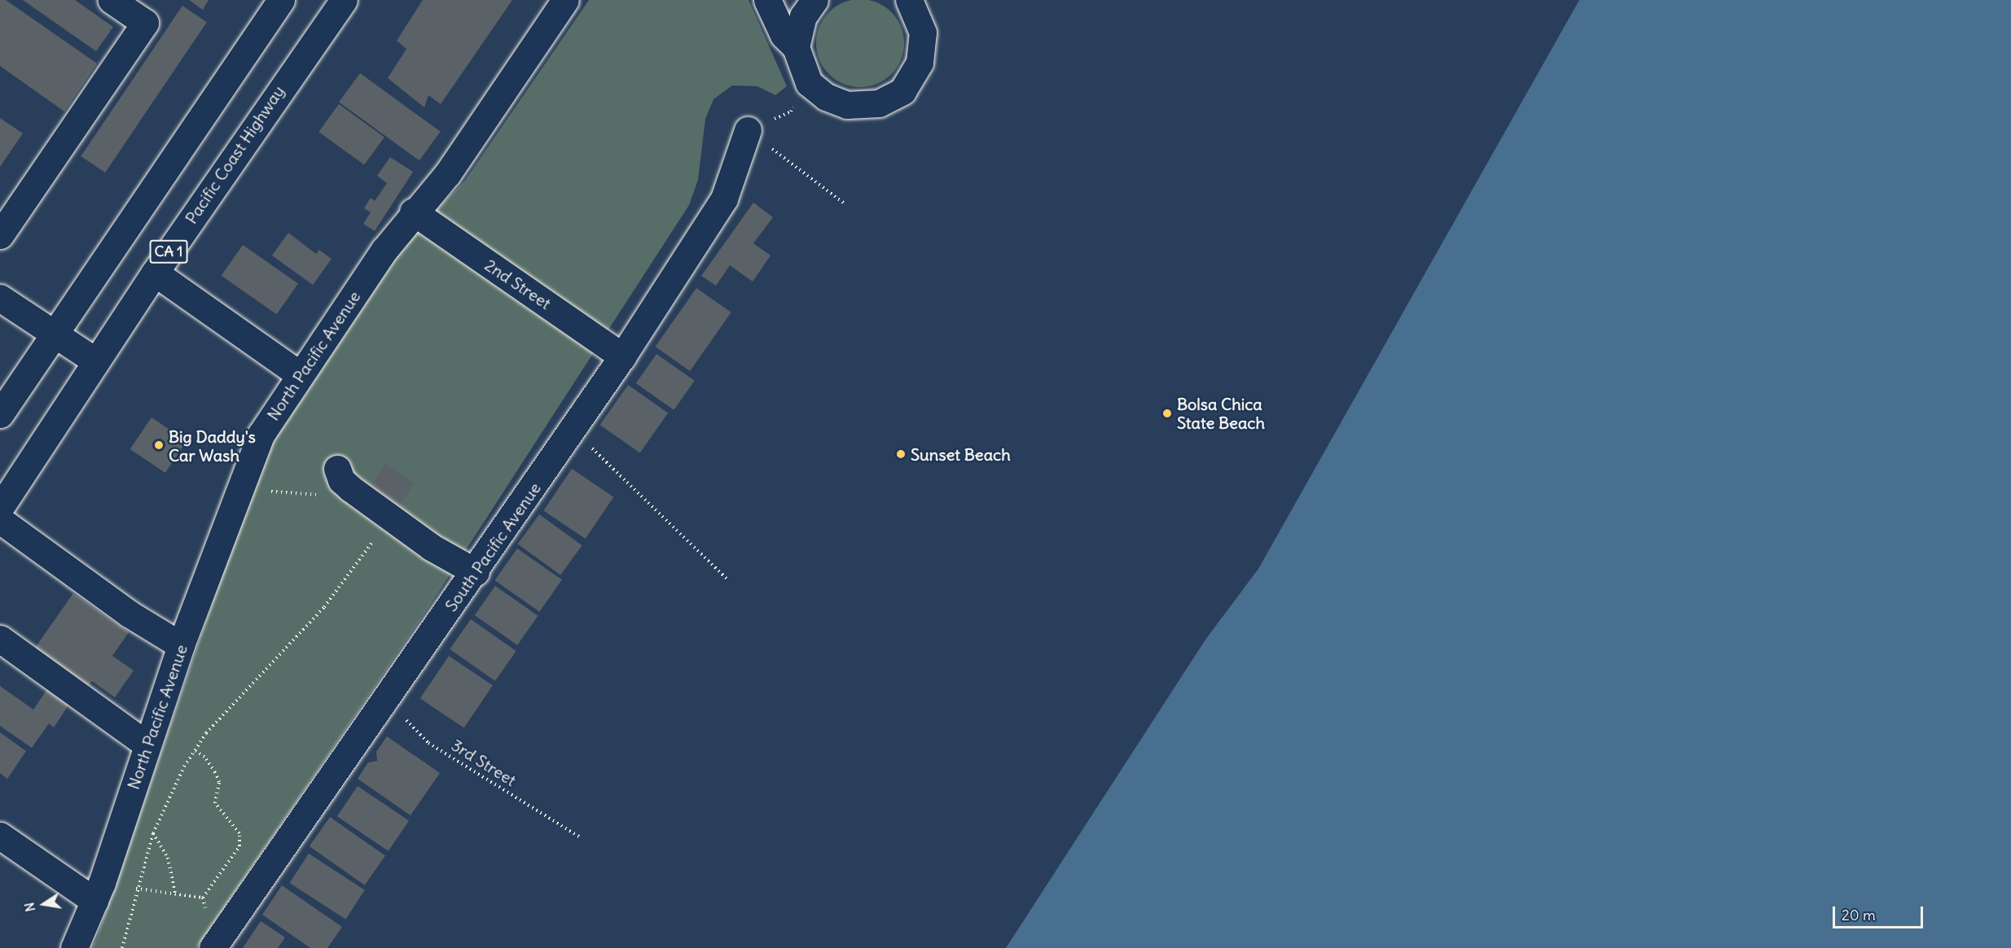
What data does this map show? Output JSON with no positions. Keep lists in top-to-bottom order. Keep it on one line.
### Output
{"streets":{"main road":["Pacific Coast Highway","CA 1","2nd Street","North Pacific Avenue","South Pacific Avenue"],"path":["3rd Street"]},"crossings":[["2nd Street","North Pacific Avenue"],["2nd Street","South Pacific Avenue"],["South Pacific Avenue","3rd Street"]],"places":["Bolsa Chica State Beach","Big Daddy's Car Wash","Sunset Beach"],"scale_bar":"20 m","north":"left"}
